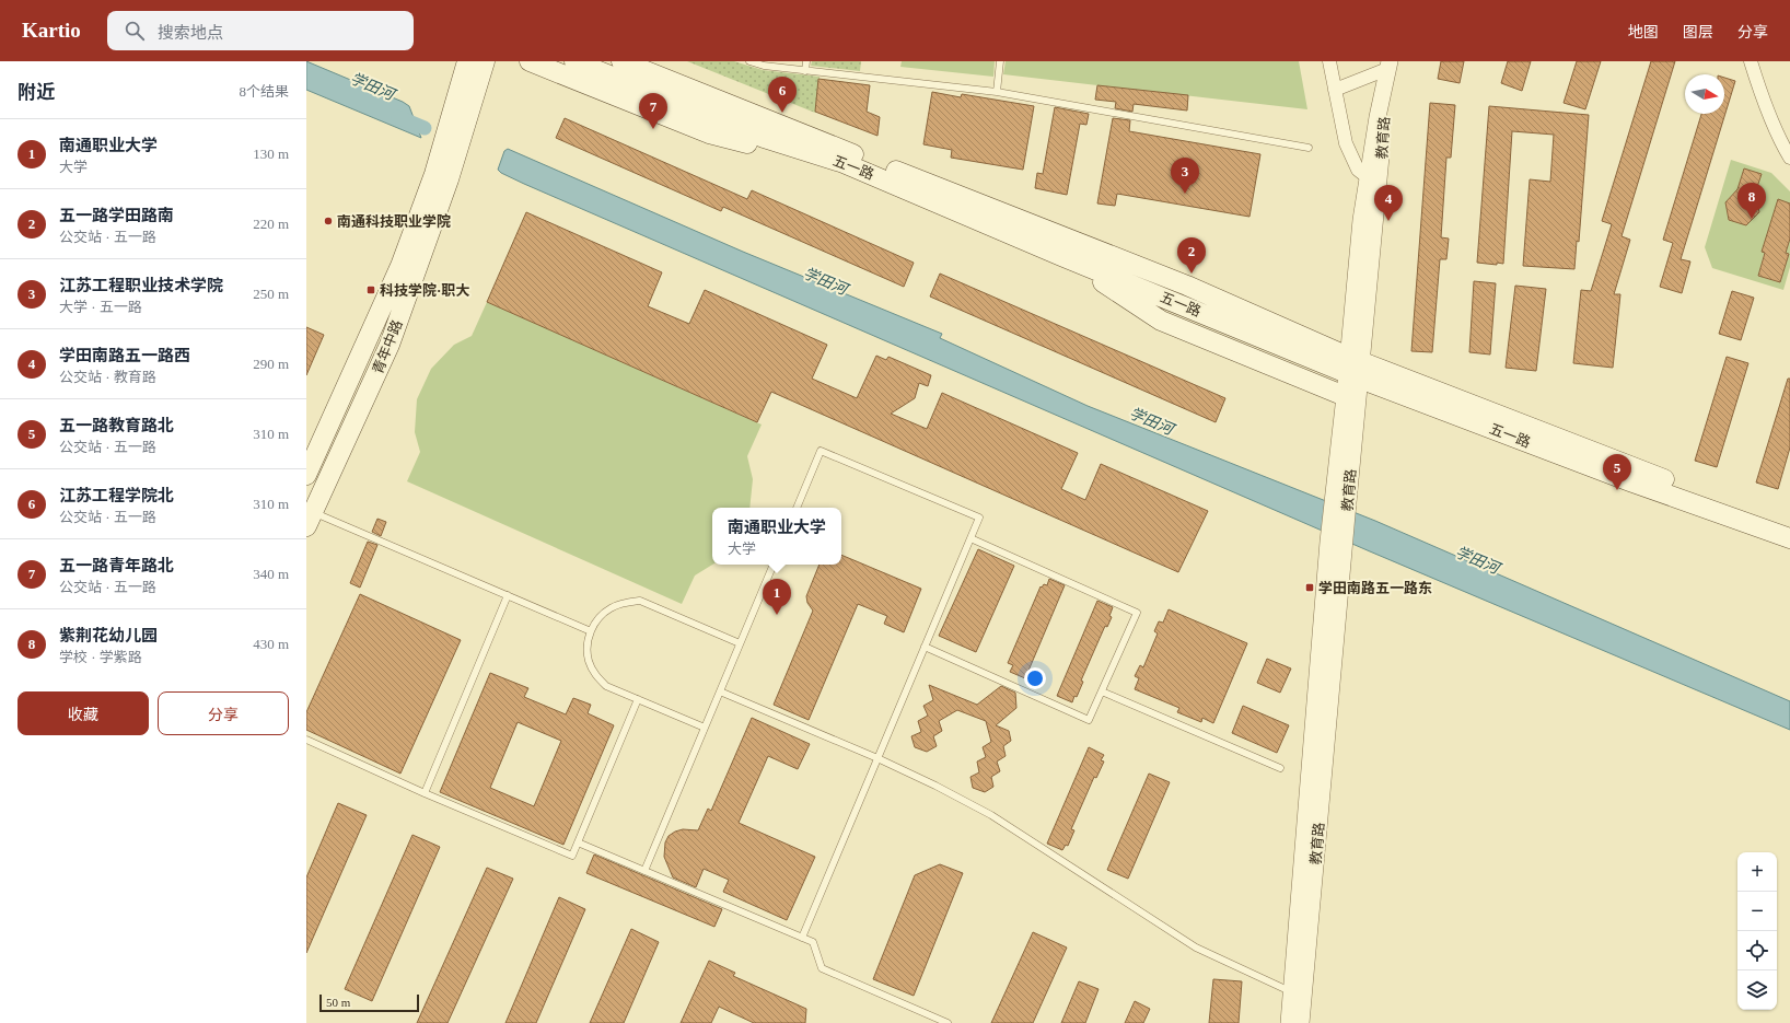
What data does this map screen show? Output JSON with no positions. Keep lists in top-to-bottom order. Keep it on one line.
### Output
{"streets":{"main road":["五一路","青年中路"],"street":["教育路"]},"crossings":[["教育路","五一路"]],"water":["学田河"],"places":{"other":["南通科技职业学院"],"transit":["科技学院·职大","学田南路五一路东"]},"scale_bar":"50 m","north":"right","page":{"header":"Kartio","search":"搜索地点","nav":["地图","图层","分享"],"heading":["附近","8个结果"],"pins":["6","7","3","8","4","2","5","1"],"list":[{"mark":"1","name":"南通职业大学","note":"大学","value":"130 m"},{"mark":"2","name":"五一路学田路南","note":"公交站 · 五一路","value":"220 m"},{"mark":"3","name":"江苏工程职业技术学院","note":"大学 · 五一路","value":"250 m"},{"mark":"4","name":"学田南路五一路西","note":"公交站 · 教育路","value":"290 m"},{"mark":"5","name":"五一路教育路北","note":"公交站 · 五一路","value":"310 m"},{"mark":"6","name":"江苏工程学院北","note":"公交站 · 五一路","value":"310 m"},{"mark":"7","name":"五一路青年路北","note":"公交站 · 五一路","value":"340 m"},{"mark":"8","name":"紫荆花幼儿园","note":"学校 · 学紫路","value":"430 m"}],"popup":["南通职业大学","大学"],"buttons":["收藏","分享"],"map_buttons":["+","−"],"scale":"50 m"}}
